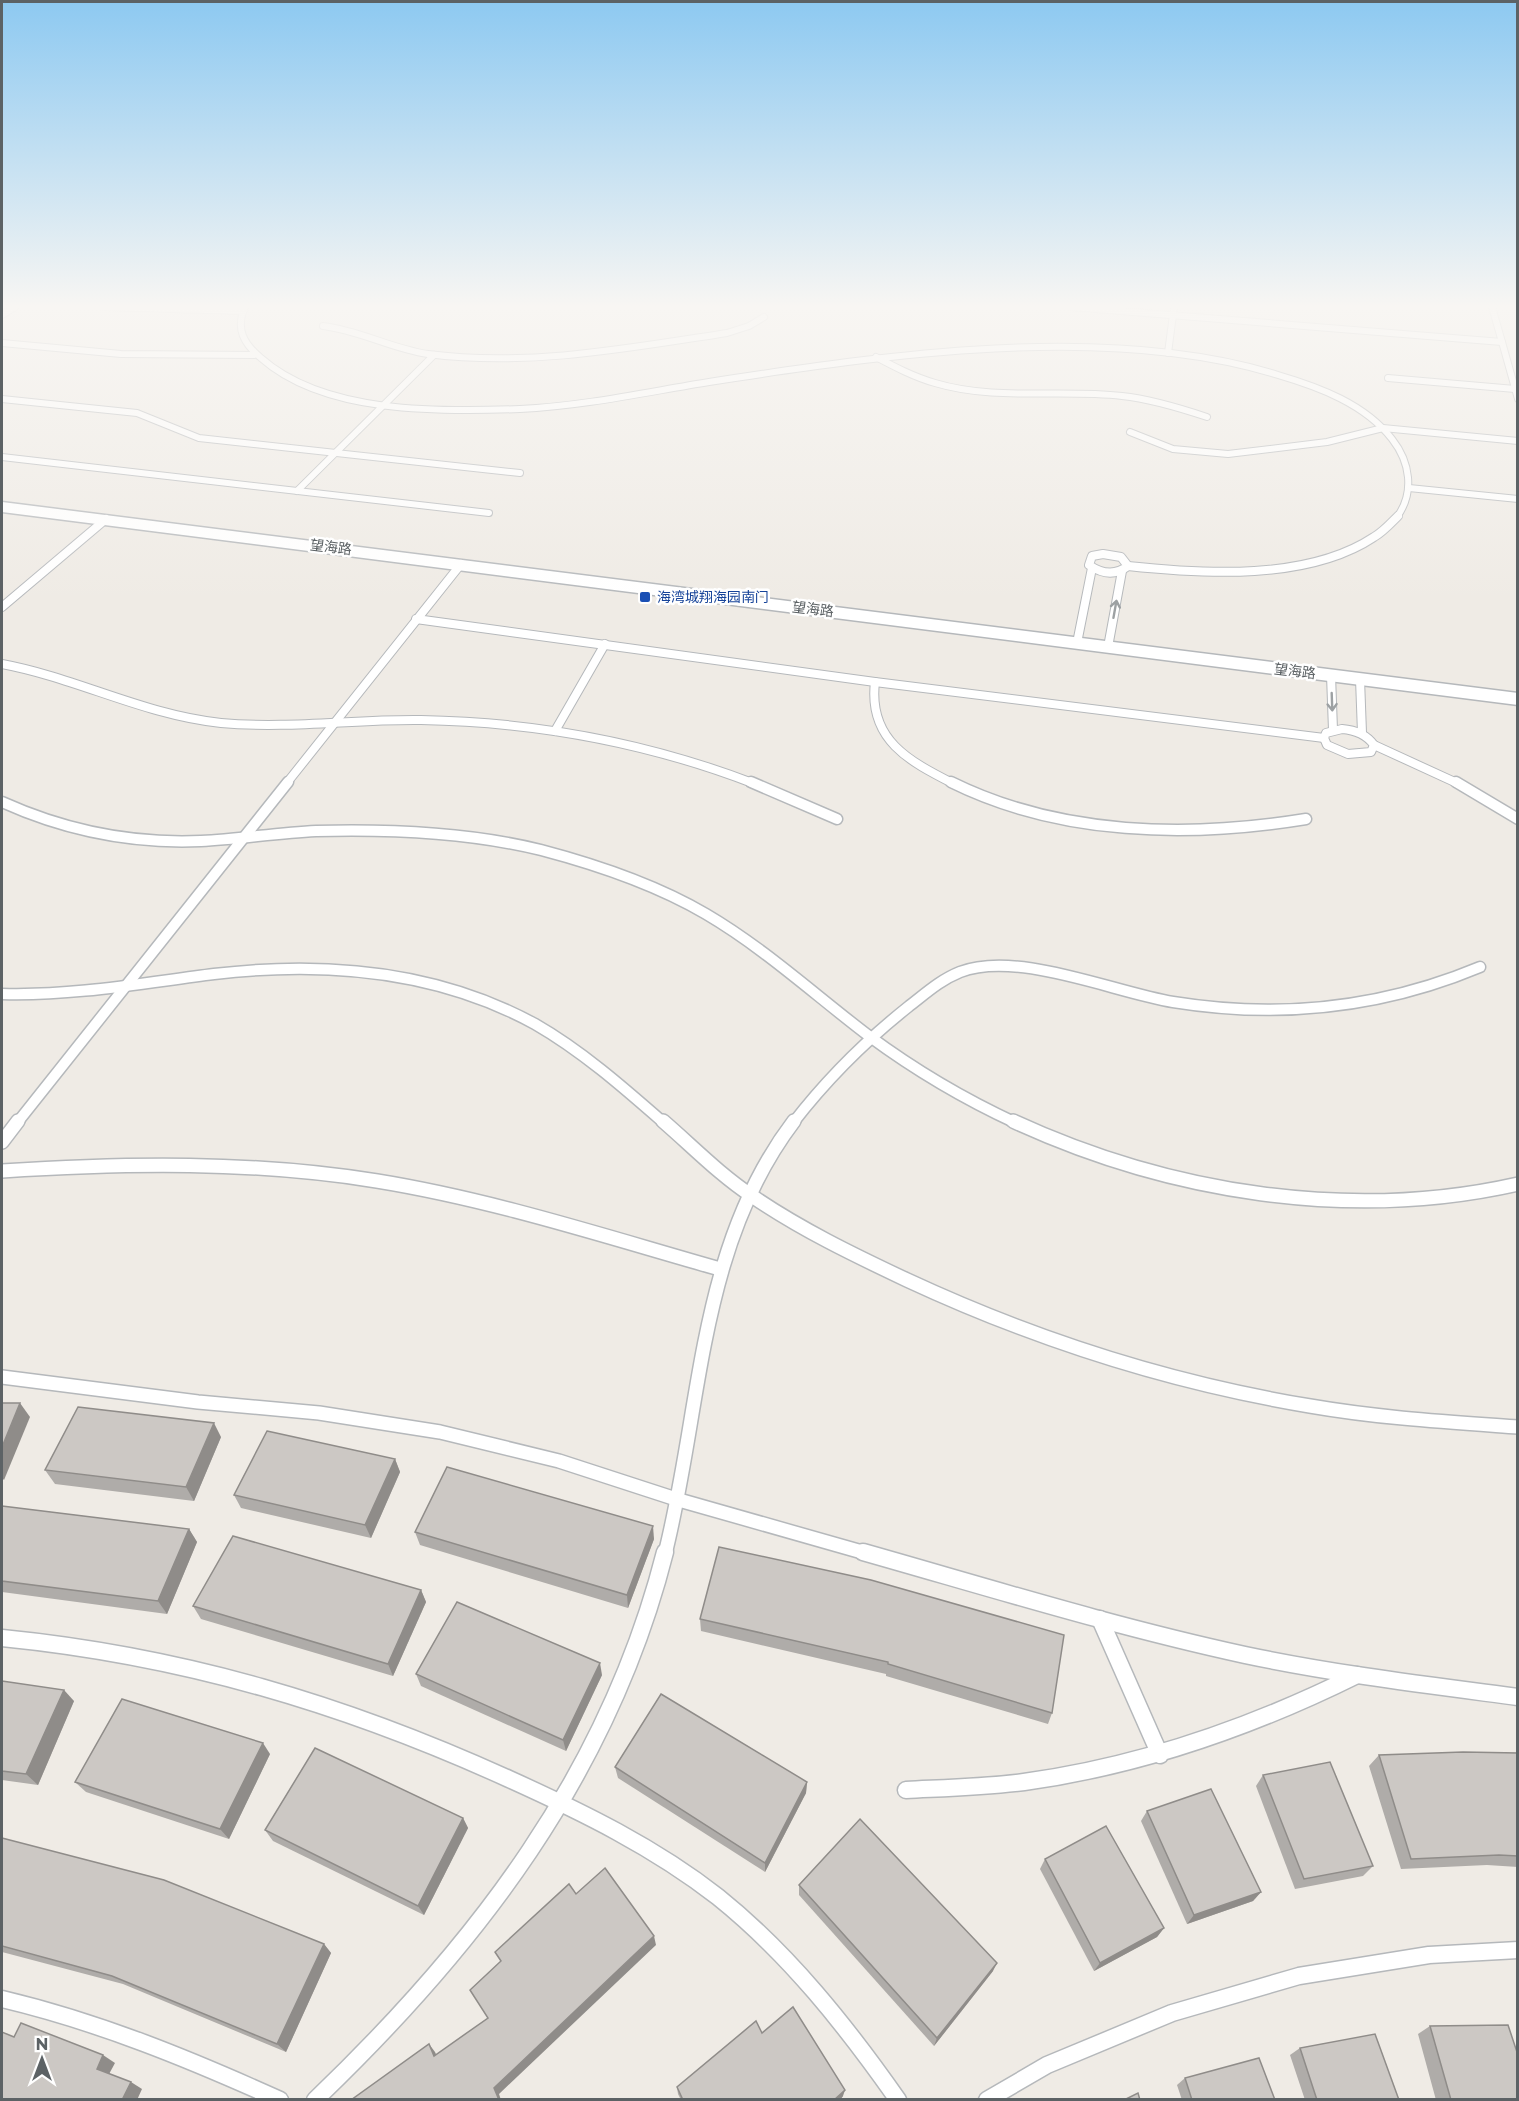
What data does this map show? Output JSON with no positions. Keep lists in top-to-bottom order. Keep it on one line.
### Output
{"streets":{"street":["望海路"]},"places":{"transit":["海湾城翔海园南门"]},"north":"top"}
